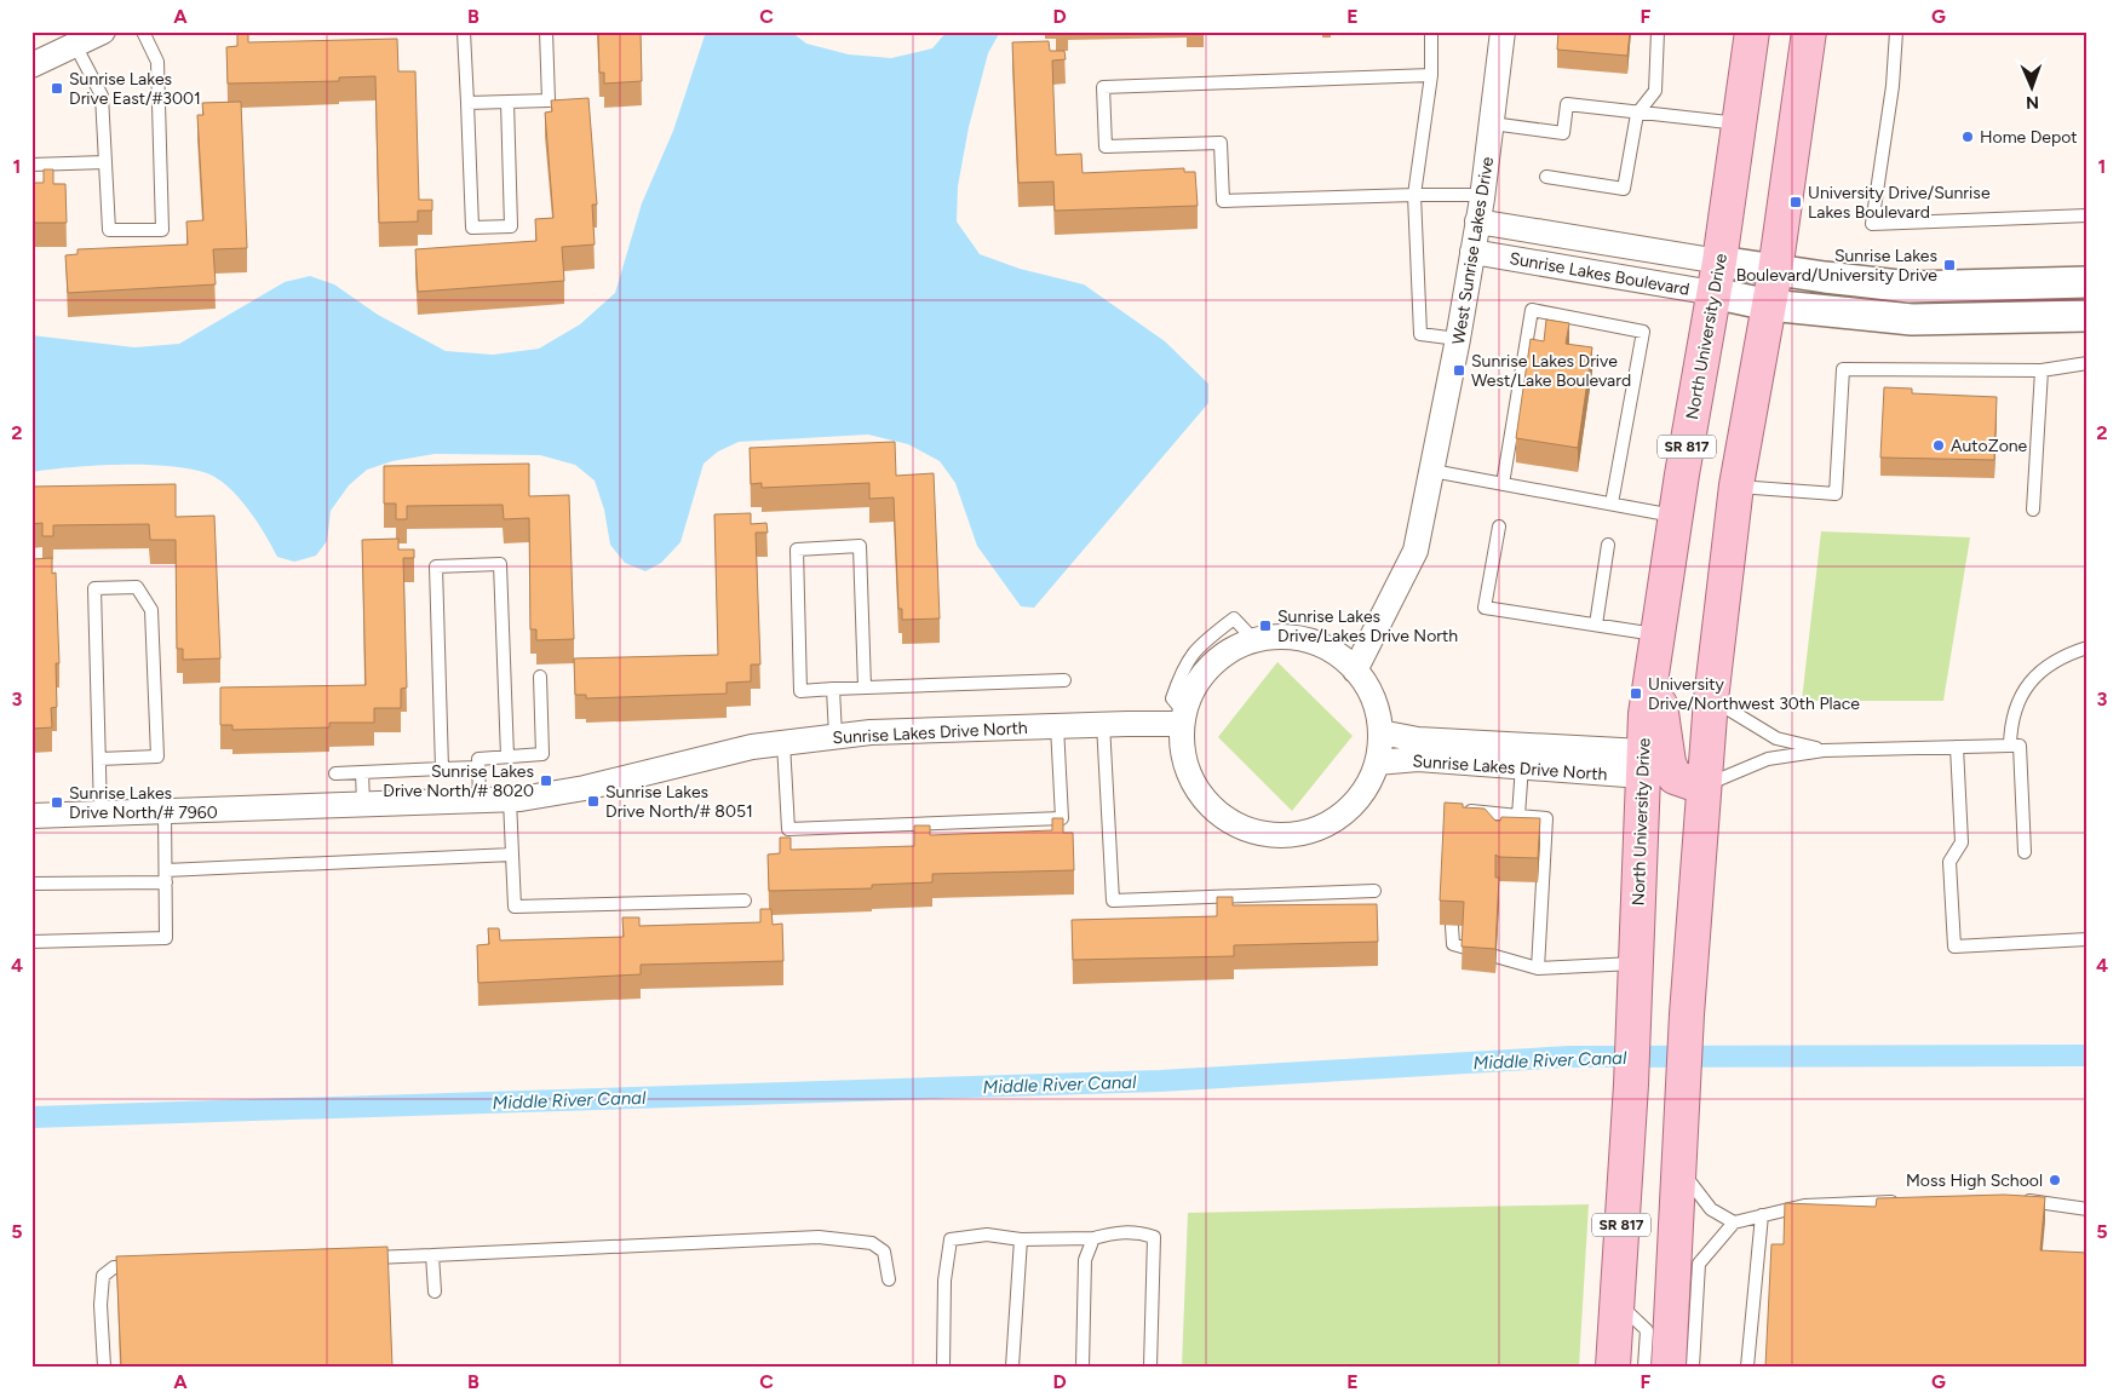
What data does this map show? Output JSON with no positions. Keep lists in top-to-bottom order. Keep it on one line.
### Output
{"streets":{"main road":["North University Drive","SR 817"],"street":["West Sunrise Lakes Drive","Sunrise Lakes Boulevard","Sunrise Lakes Drive North"]},"crossings":[["West Sunrise Lakes Drive","Sunrise Lakes Boulevard"],["West Sunrise Lakes Drive","Sunrise Lakes Drive North"],["Sunrise Lakes Boulevard","North University Drive"],["Sunrise Lakes Boulevard","SR 817"],["North University Drive","Sunrise Lakes Drive North"]],"water":["Middle River Canal"],"places":{"transit":["Sunrise Lakes Drive East/#3001","University Drive/Sunrise Lakes Boulevard","Sunrise Lakes Boulevard/University Drive","Sunrise Lakes Drive West/Lake Boulevard","Sunrise Lakes Drive/Lakes Drive North","University Drive/Northwest 30th Place","Sunrise Lakes Drive North/# 8020","Sunrise Lakes Drive North/# 8051","Sunrise Lakes Drive North/# 7960"],"other":["Home Depot","AutoZone","Moss High School"]},"north":"bottom","grid":{"columns":["A","B","C","D","E","F","G"],"rows":["1","2","3","4","5"]}}
